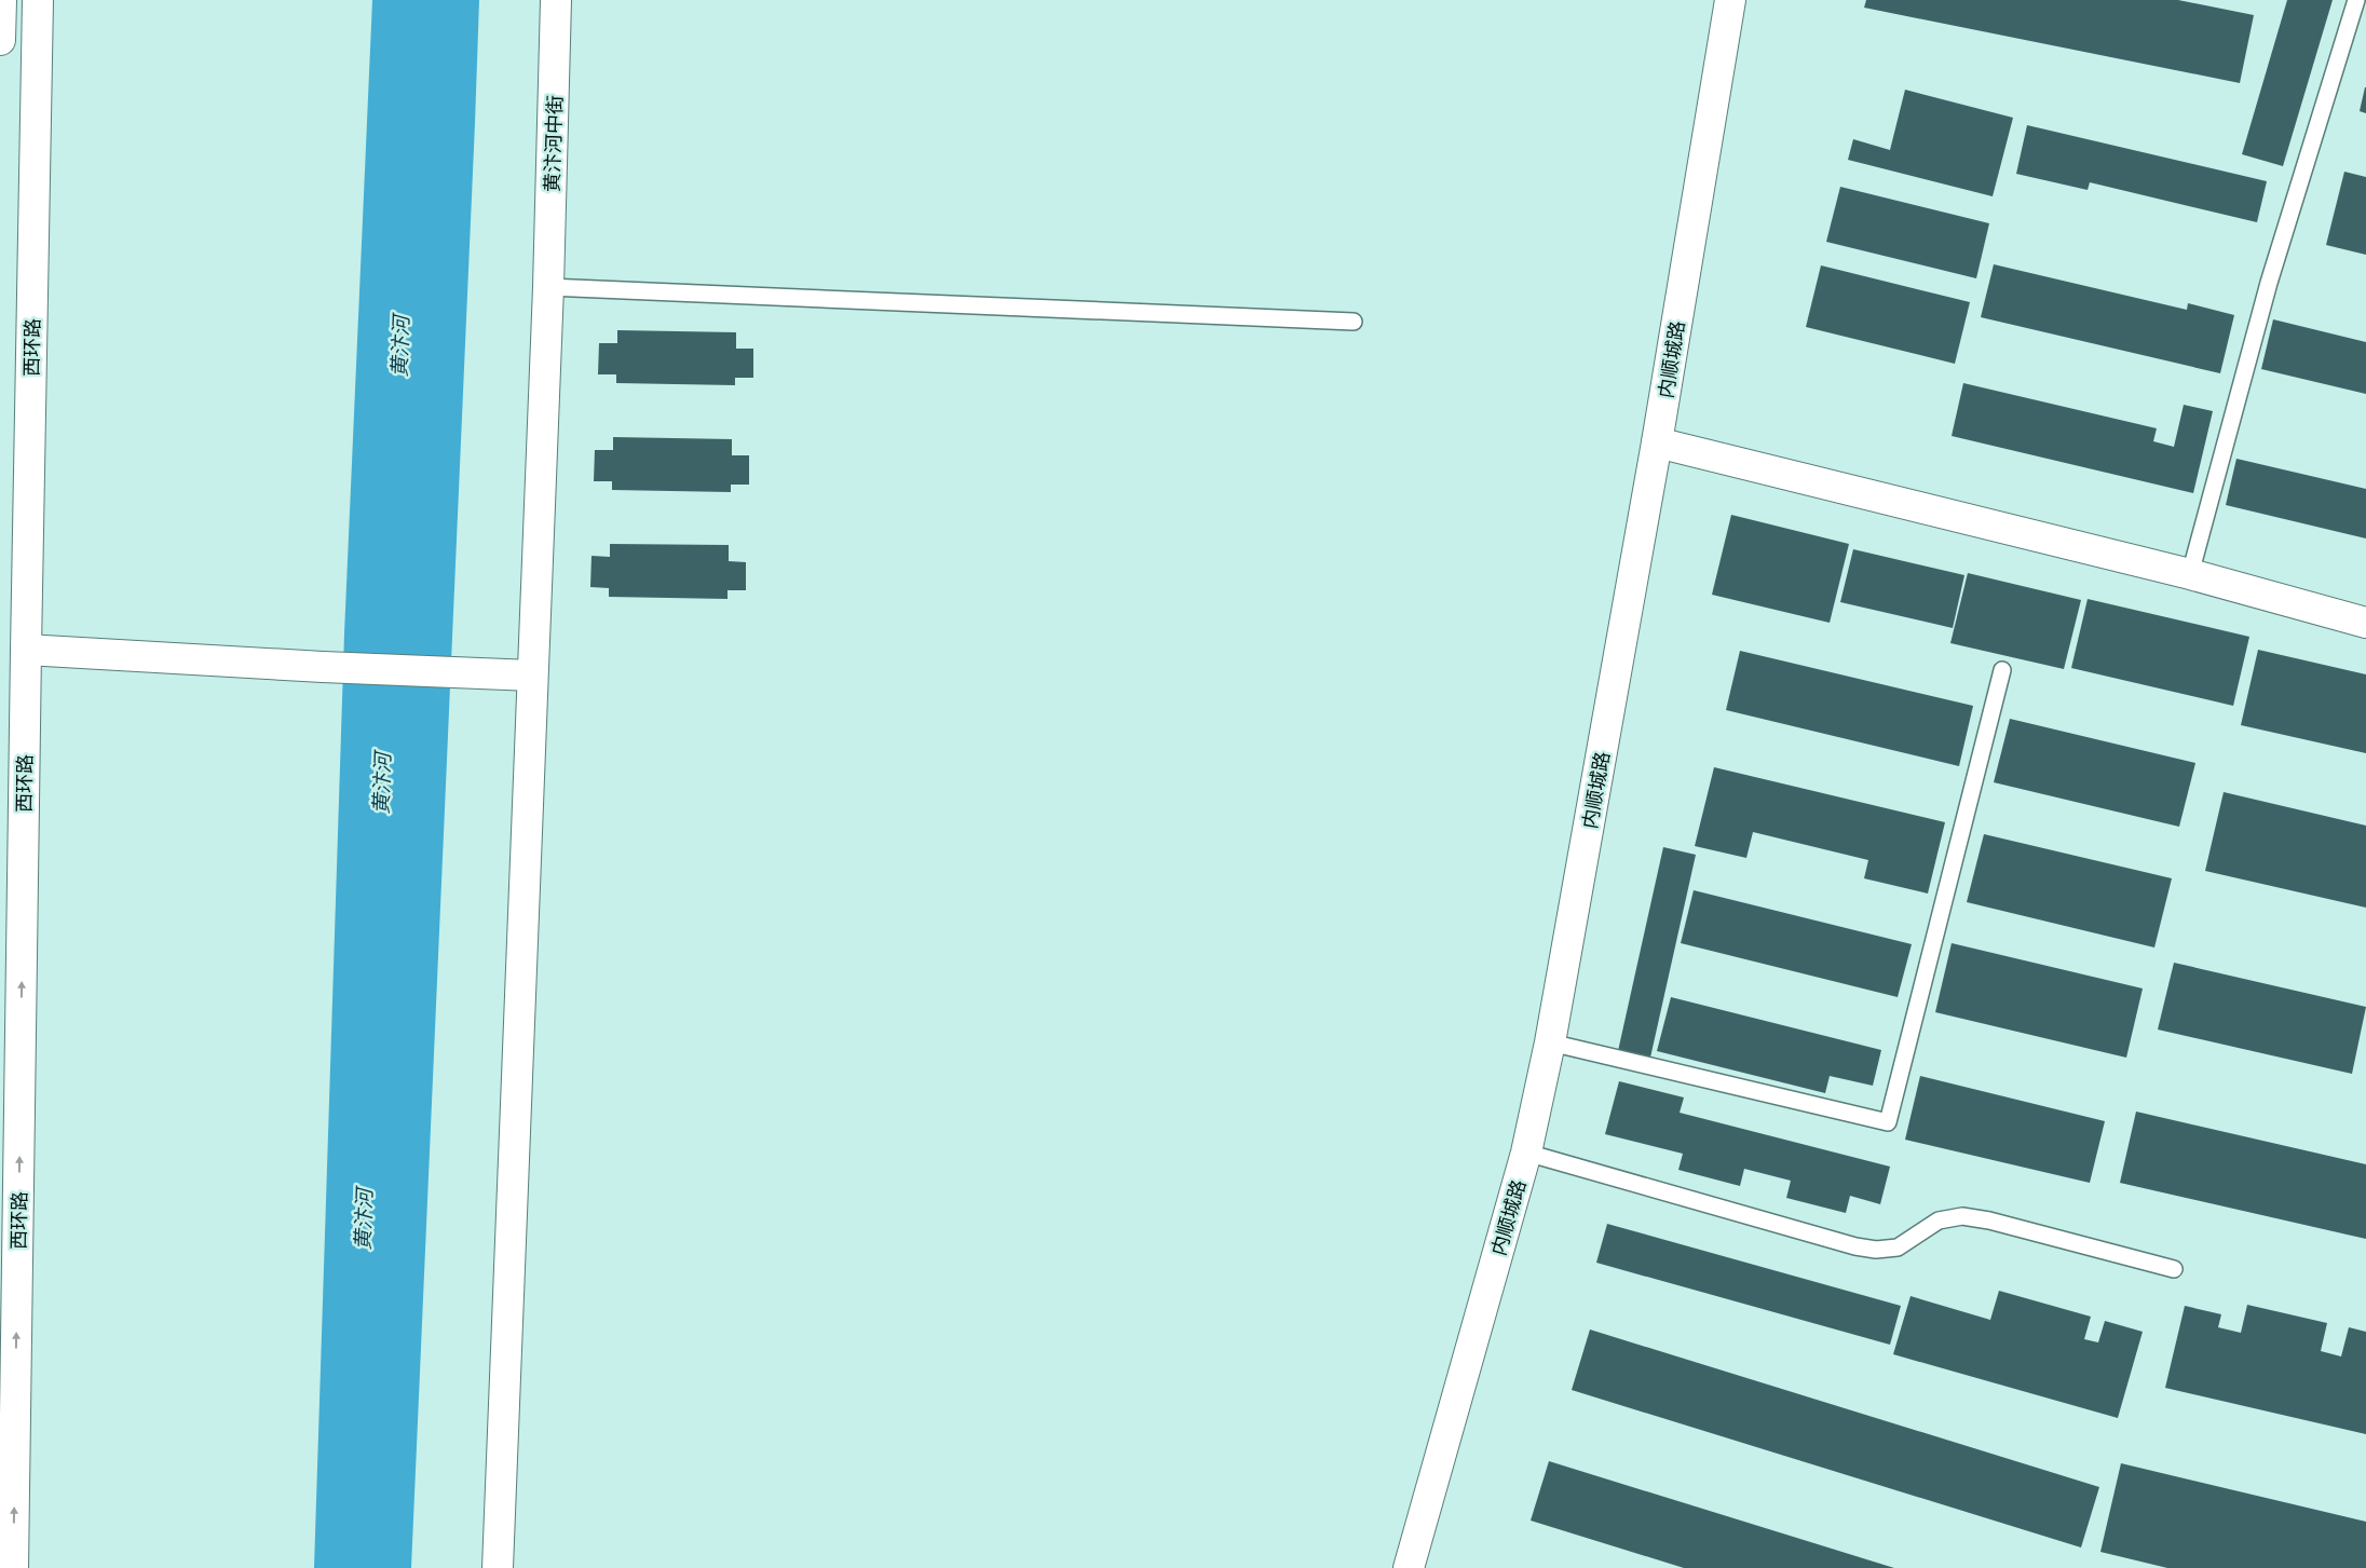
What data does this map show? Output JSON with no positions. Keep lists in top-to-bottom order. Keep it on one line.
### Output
{"streets":{"street":["黄汴河中街","西环路","内顺城路"]},"one_way":["西环路"],"water":["黄汴河"]}
